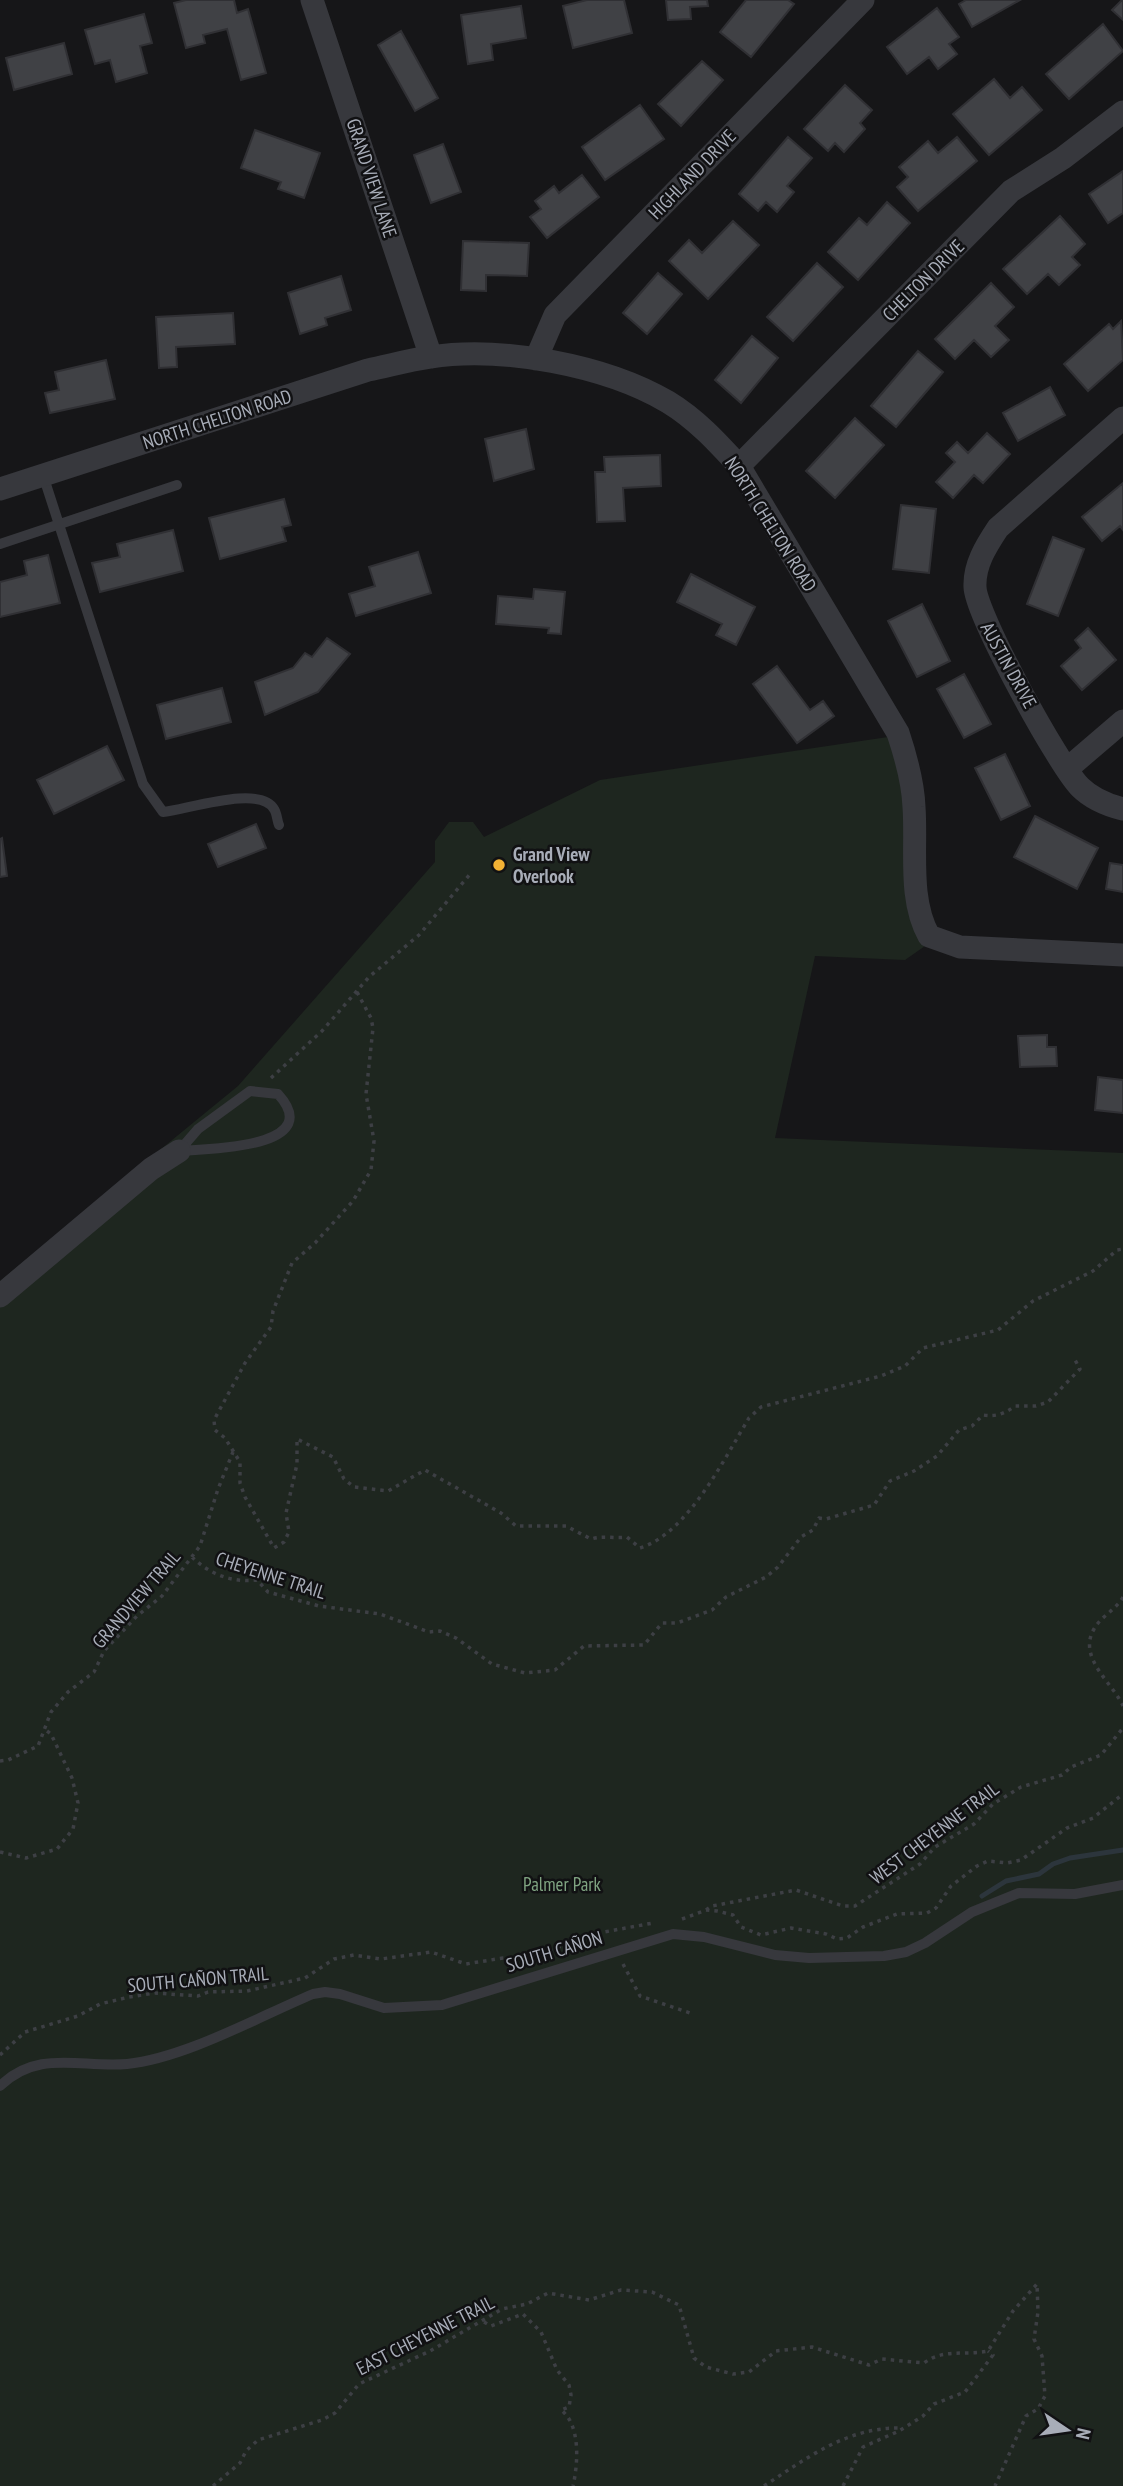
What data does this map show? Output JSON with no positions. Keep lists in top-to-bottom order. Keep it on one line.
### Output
{"streets":{"street":["HIGHLAND DRIVE","GRAND VIEW LANE","CHELTON DRIVE","NORTH CHELTON ROAD","AUSTIN DRIVE"],"lane":["SOUTH CAÑON"],"path":["CHEYENNE TRAIL","GRANDVIEW TRAIL","WEST CHEYENNE TRAIL","SOUTH CAÑON TRAIL","EAST CHEYENNE TRAIL"]},"crossings":[["HIGHLAND DRIVE","NORTH CHELTON ROAD"],["GRAND VIEW LANE","NORTH CHELTON ROAD"],["CHELTON DRIVE","NORTH CHELTON ROAD"],["CHEYENNE TRAIL","GRANDVIEW TRAIL"]],"parks":["Palmer Park"],"places":["Grand View Overlook"],"north":"right"}
